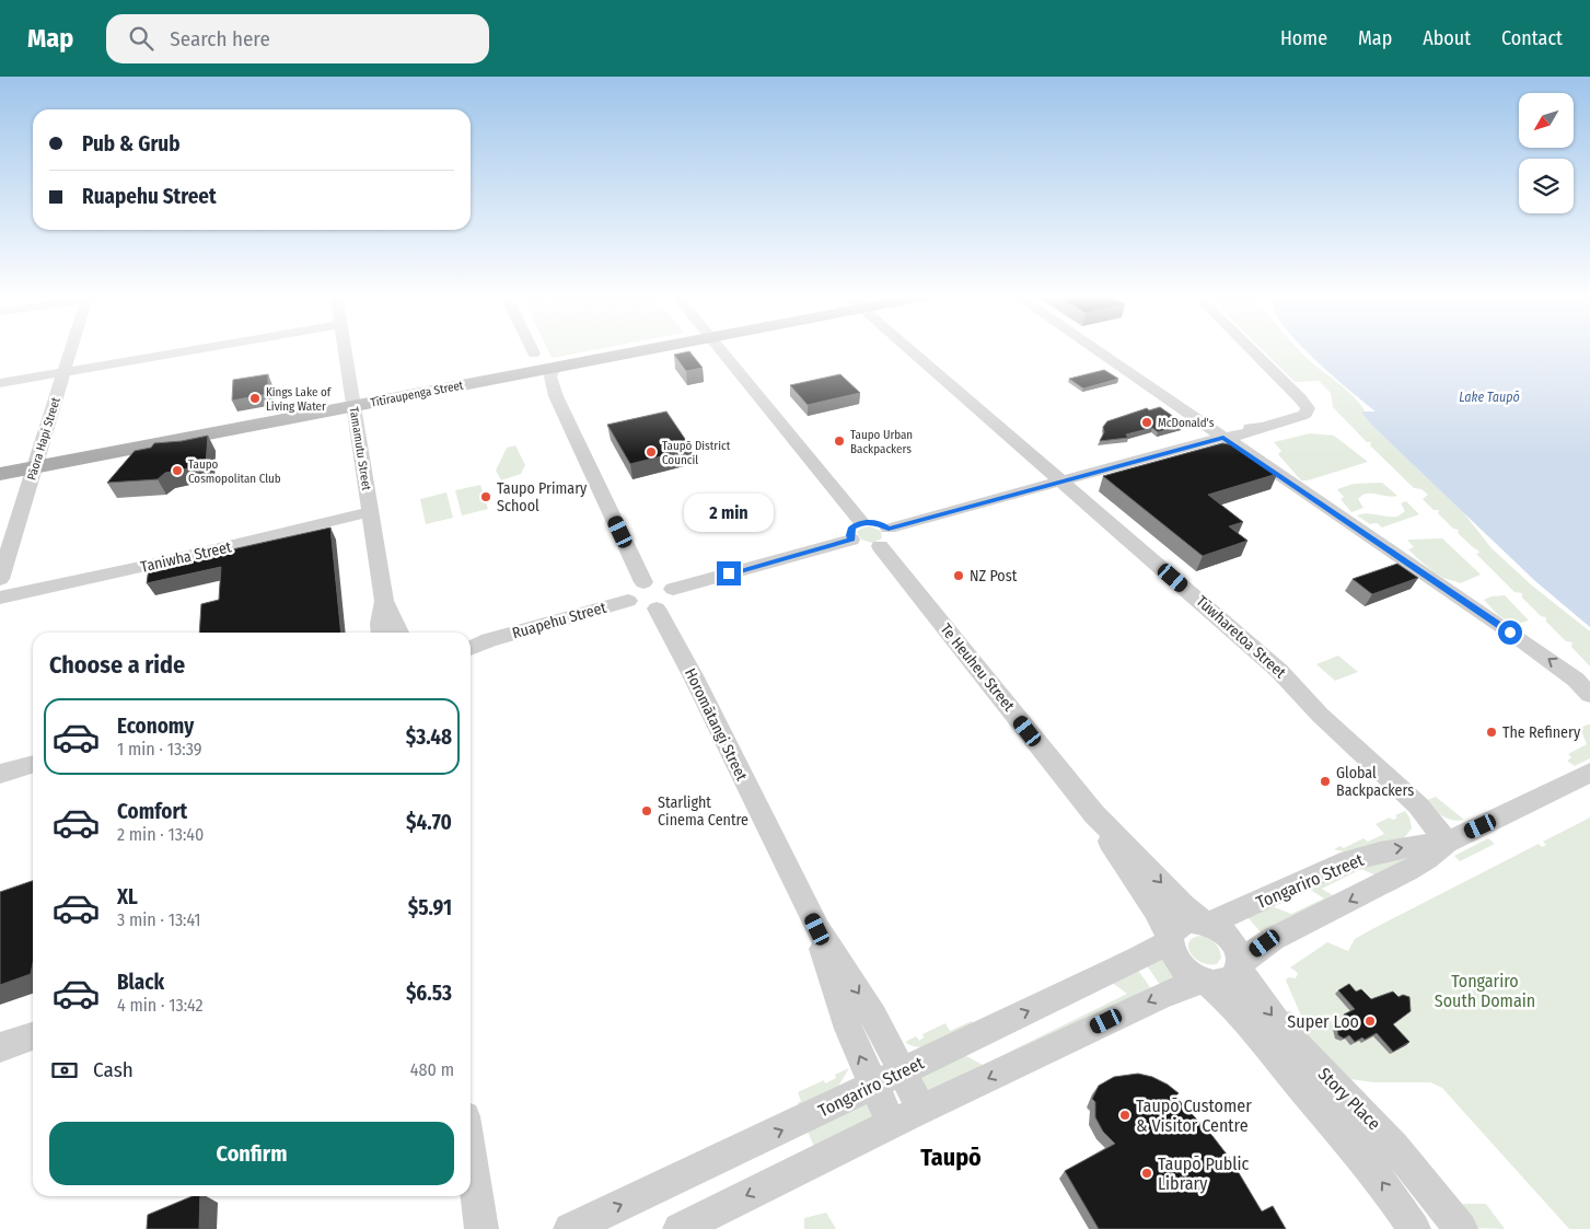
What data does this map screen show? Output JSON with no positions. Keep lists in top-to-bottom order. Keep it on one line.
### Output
{"streets":{"main road":["Tītīraupenga Street"],"street":["Pāora Hapi Street","Tamamutu Street","Taniwha Street","Ruapehu Street","Tūwharetoa Street","Te Heuheu Street","Horomātangi Street","Tongariro Street","Story Place"]},"crossings":[["Tītīraupenga Street","Pāora Hapi Street"],["Tītīraupenga Street","Tamamutu Street"],["Tamamutu Street","Taniwha Street"],["Ruapehu Street","Horomātangi Street"],["Tūwharetoa Street","Tongariro Street"],["Te Heuheu Street","Tongariro Street"],["Te Heuheu Street","Story Place"],["Horomātangi Street","Tongariro Street"],["Tongariro Street","Story Place"]],"districts":["Taupō"],"water":["Lake Taupō"],"parks":["Tongariro South Domain"],"places":["Kings Lake of Living Water","McDonald's","Taupo Urban Backpackers","Taupō District Council","Taupo Cosmopolitan Club","Taupo Primary School","NZ Post","The Refinery","Global Backpackers","Starlight Cinema Centre","Super Loo","Taupō Customer & Visitor Centre","Taupō Public Library"],"north":"bottom left","page":{"header":"Map","search":"Search here","nav":["Home","Map","About","Contact"],"banner":["Pub & Grub","Ruapehu Street"],"bubble":"2 min","heading":"Choose a ride","list":[{"name":"Economy","note":"1 min · 13:39","value":"$3.48"},{"name":"Comfort","note":"2 min · 13:40","value":"$4.70"},{"name":"XL","note":"3 min · 13:41","value":"$5.91"},{"name":"Black","note":"4 min · 13:42","value":"$6.53"}],"pay":["Cash","480 m"],"buttons":"Confirm"}}
